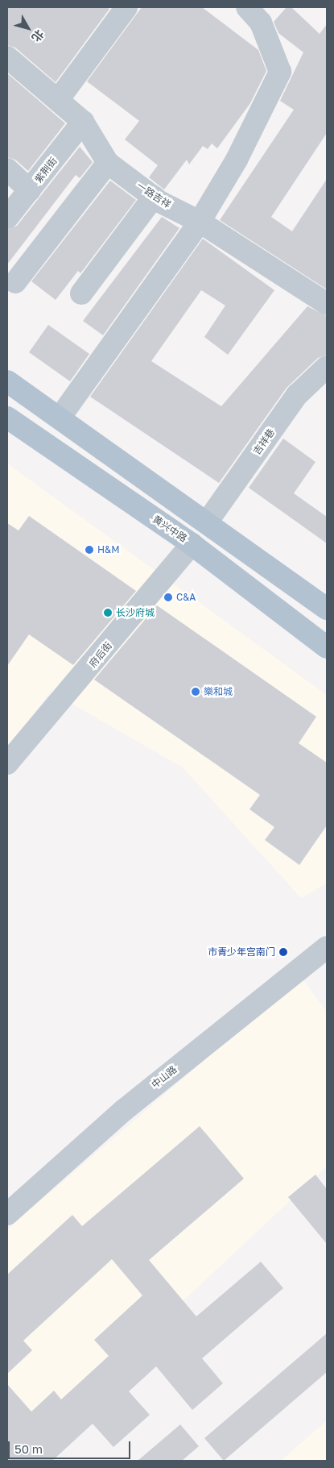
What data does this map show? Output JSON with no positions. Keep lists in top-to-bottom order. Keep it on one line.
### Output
{"streets":{"main road":["黄兴中路"],"street":["紫荆街","一路吉祥","吉祥巷","府后街","中山路"]},"crossings":[["紫荆街","一路吉祥"],["黄兴中路","府后街"]],"places":["H&M","C&A","长沙府城","樂和城","市青少年宫南门"],"scale_bar":"50 m","north":"bottom right"}
